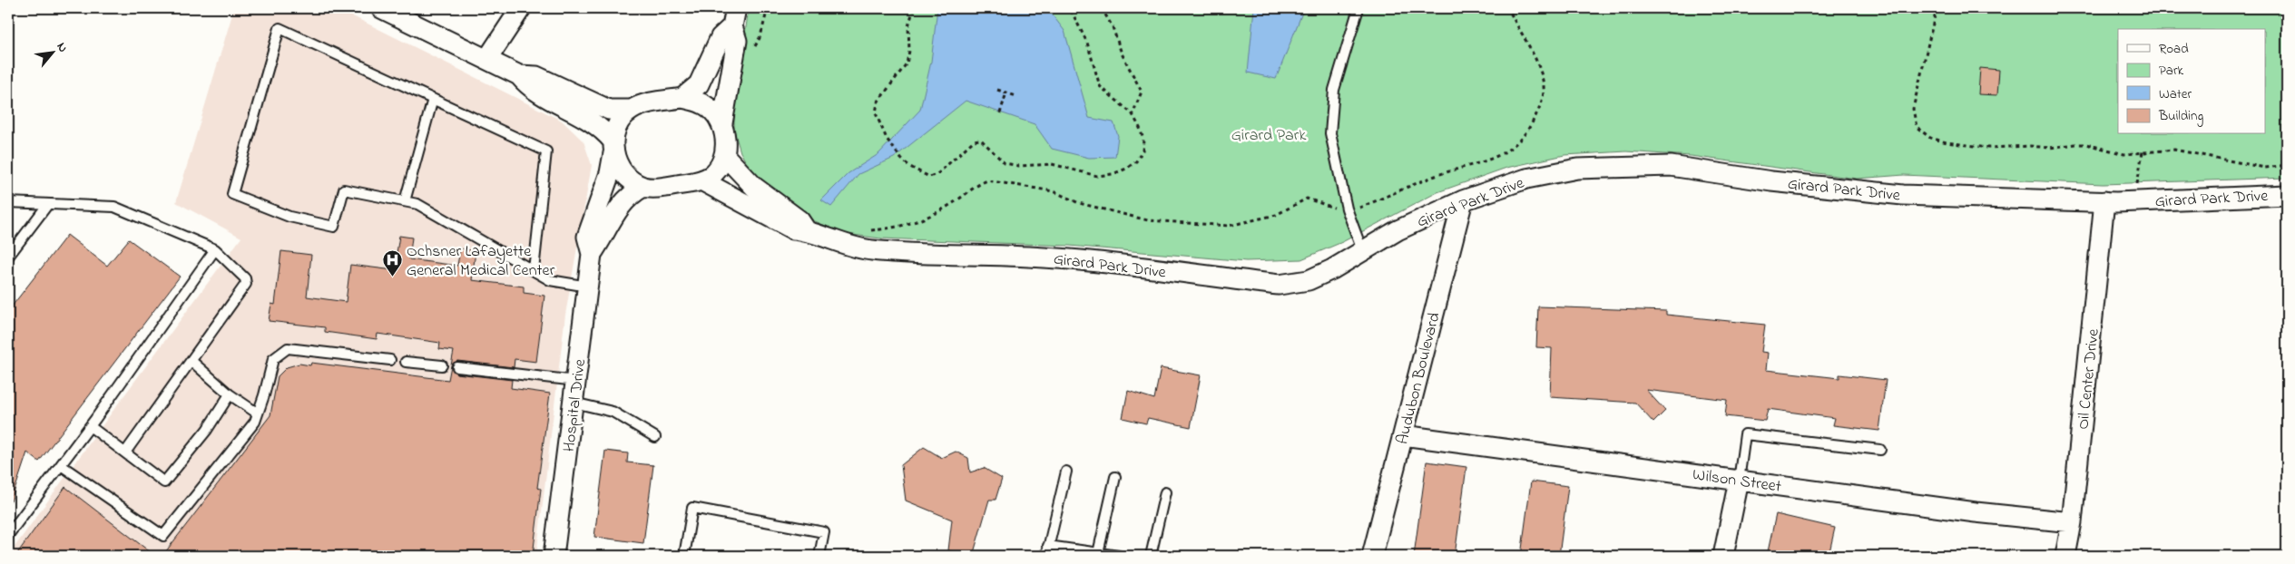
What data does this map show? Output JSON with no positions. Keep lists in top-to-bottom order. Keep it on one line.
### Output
{"streets":{"street":["Girard Park Drive","Audubon Boulevard","Oil Center Drive","Hospital Drive","Wilson Street"]},"crossings":[["Girard Park Drive","Audubon Boulevard"],["Girard Park Drive","Oil Center Drive"],["Girard Park Drive","Hospital Drive"],["Audubon Boulevard","Wilson Street"],["Oil Center Drive","Wilson Street"]],"parks":["Girard Park"],"places":{"hospital":["Ochsner Lafayette General Medical Center"]},"legend":["Road","Park","Water","Building"],"north":"top right"}
